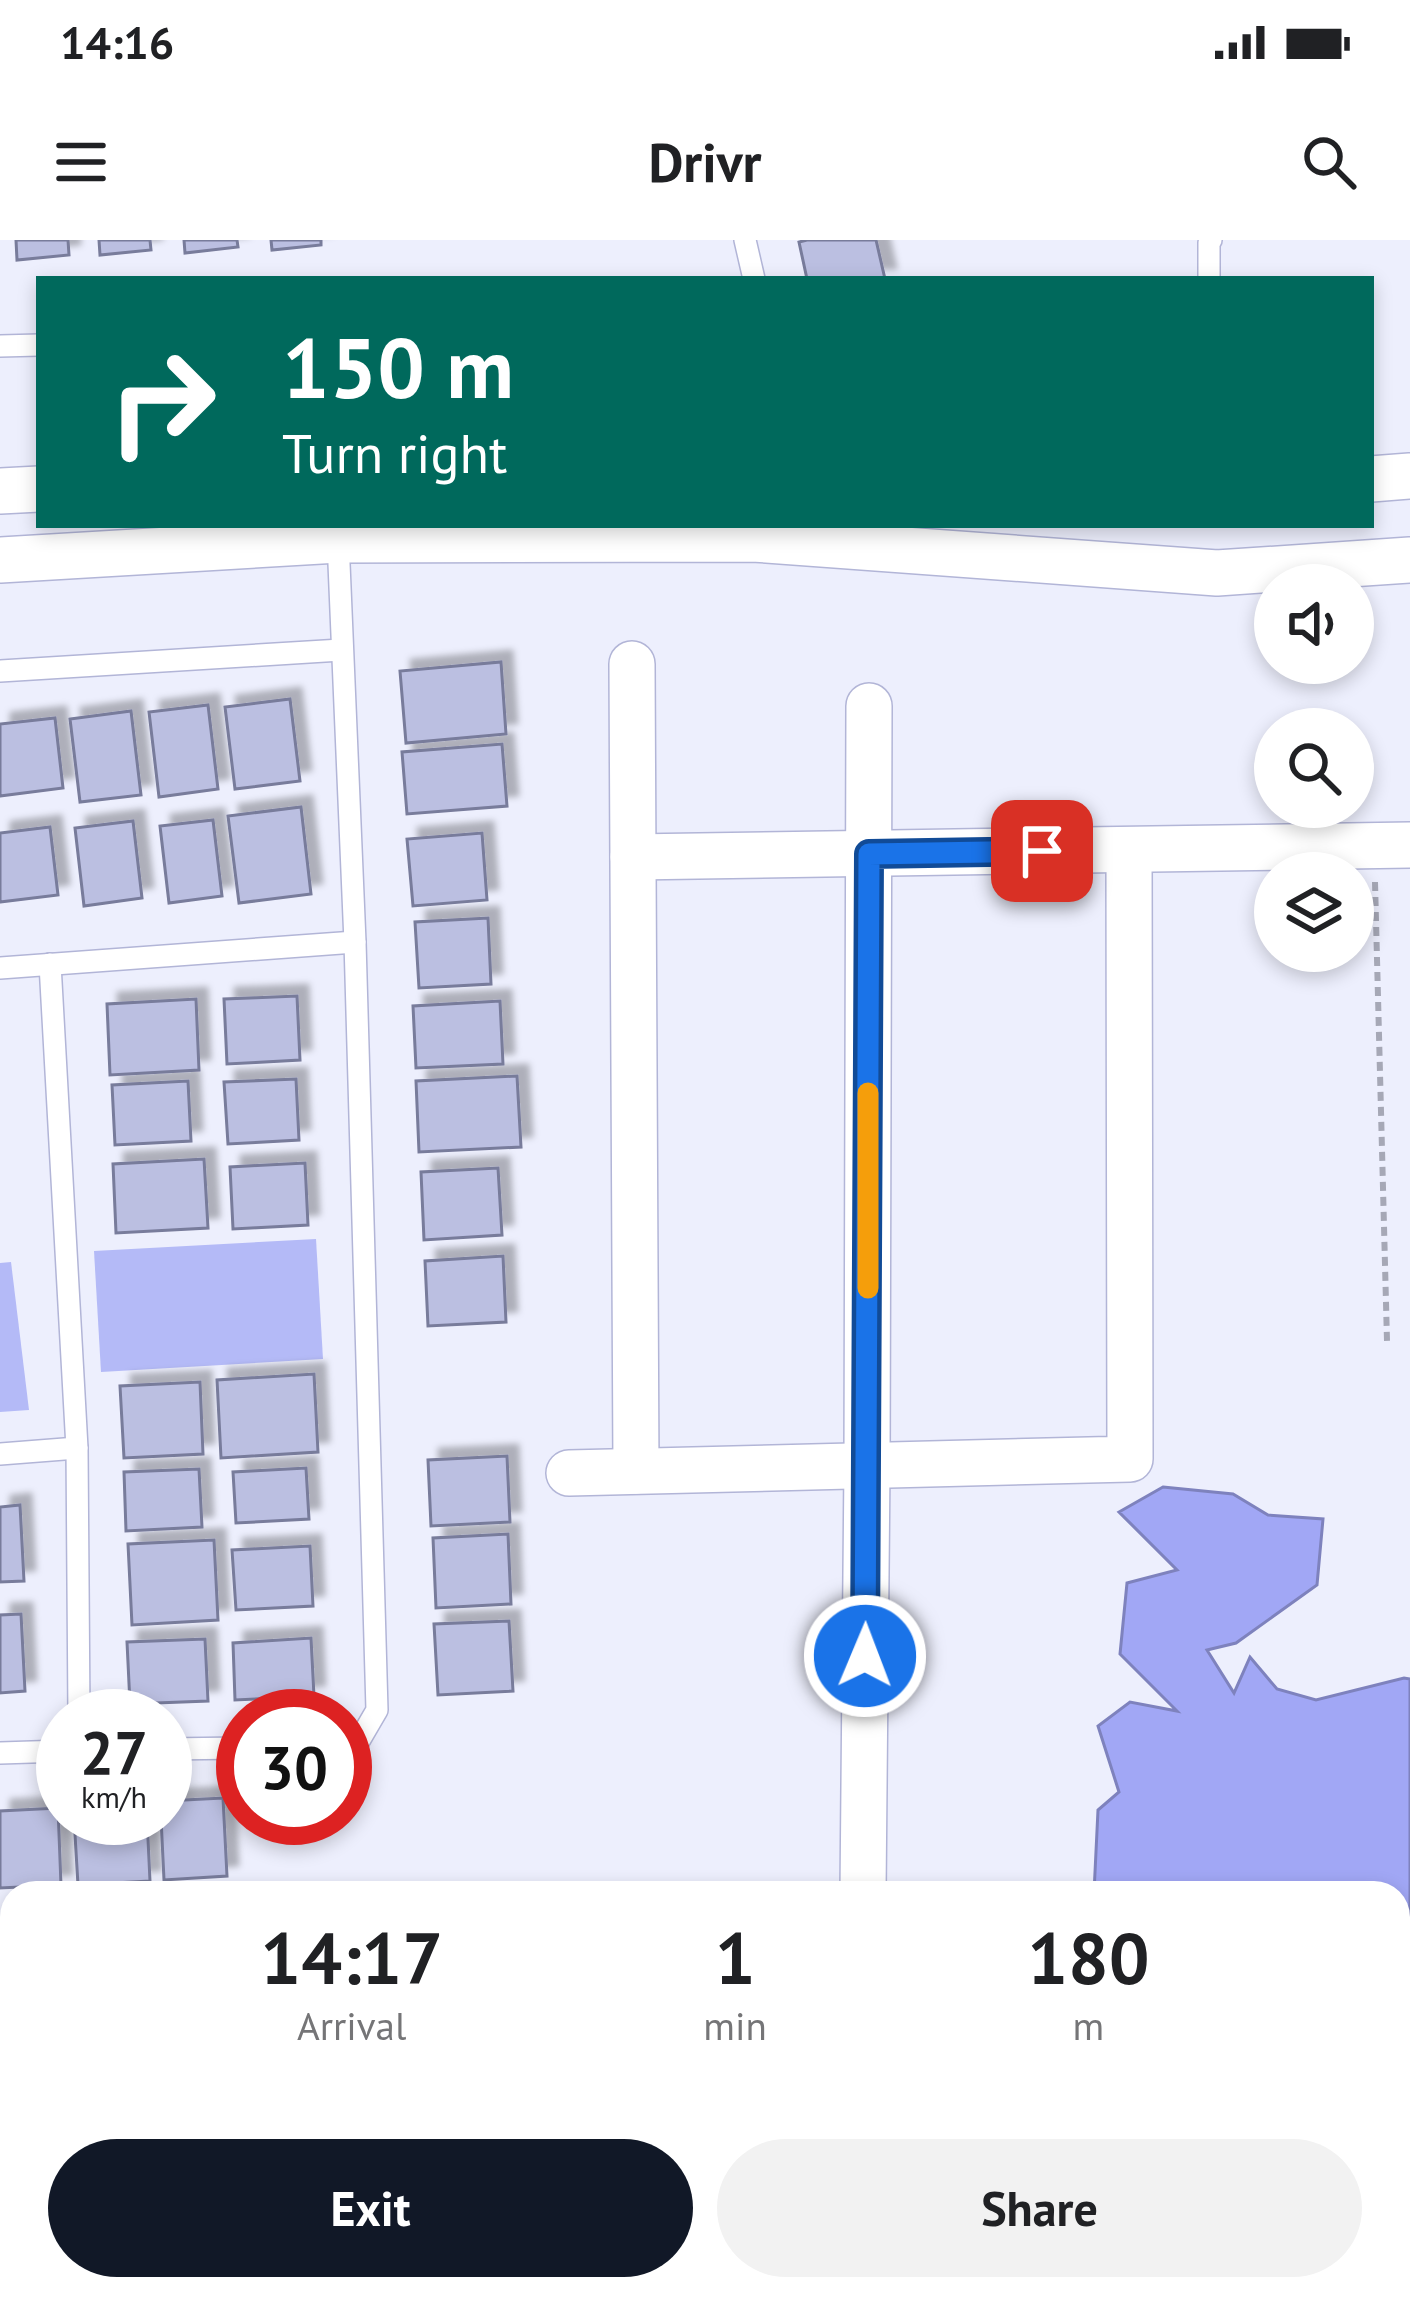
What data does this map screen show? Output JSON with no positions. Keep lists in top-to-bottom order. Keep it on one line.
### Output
{"page":{"status":"14:16","header":"Drivr","turn":["150 m","Turn right"],"speed":"27 km/h","limit":"30","eta":["14:17","Arrival","1","min","180","m"],"buttons":["Exit","Share"]}}
